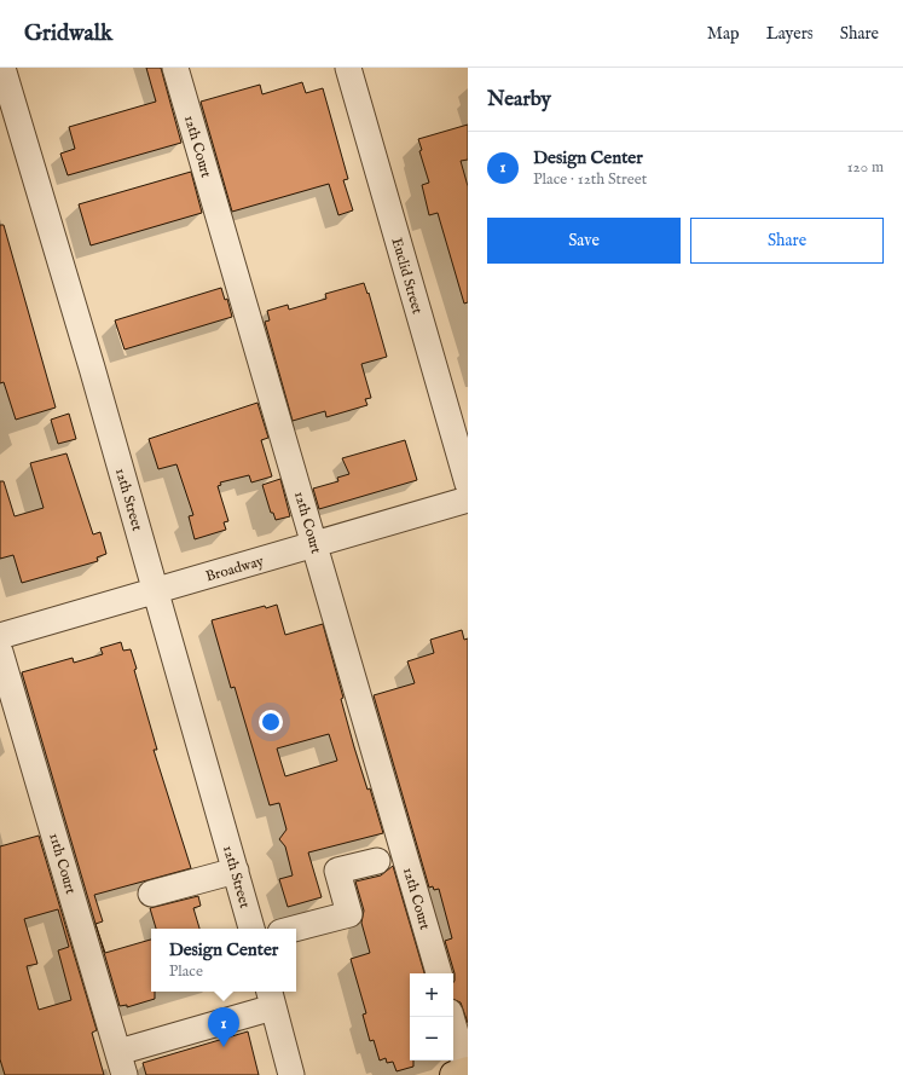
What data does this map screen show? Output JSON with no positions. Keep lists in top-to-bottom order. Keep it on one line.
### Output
{"streets":{"street":["12th Court","Euclid Street","12th Street","Broadway","11th Court"]},"crossings":[["12th Court","Broadway"],["12th Street","Broadway"]],"page":{"header":"Gridwalk","nav":["Map","Layers","Share"],"heading":"Nearby","list":[{"mark":"1","name":"Design Center","note":"Place · 12th Street","value":"120 m"}],"buttons":["Save","Share"],"popup":["Design Center","Place"],"map_buttons":["+","−"],"pins":"1"}}
